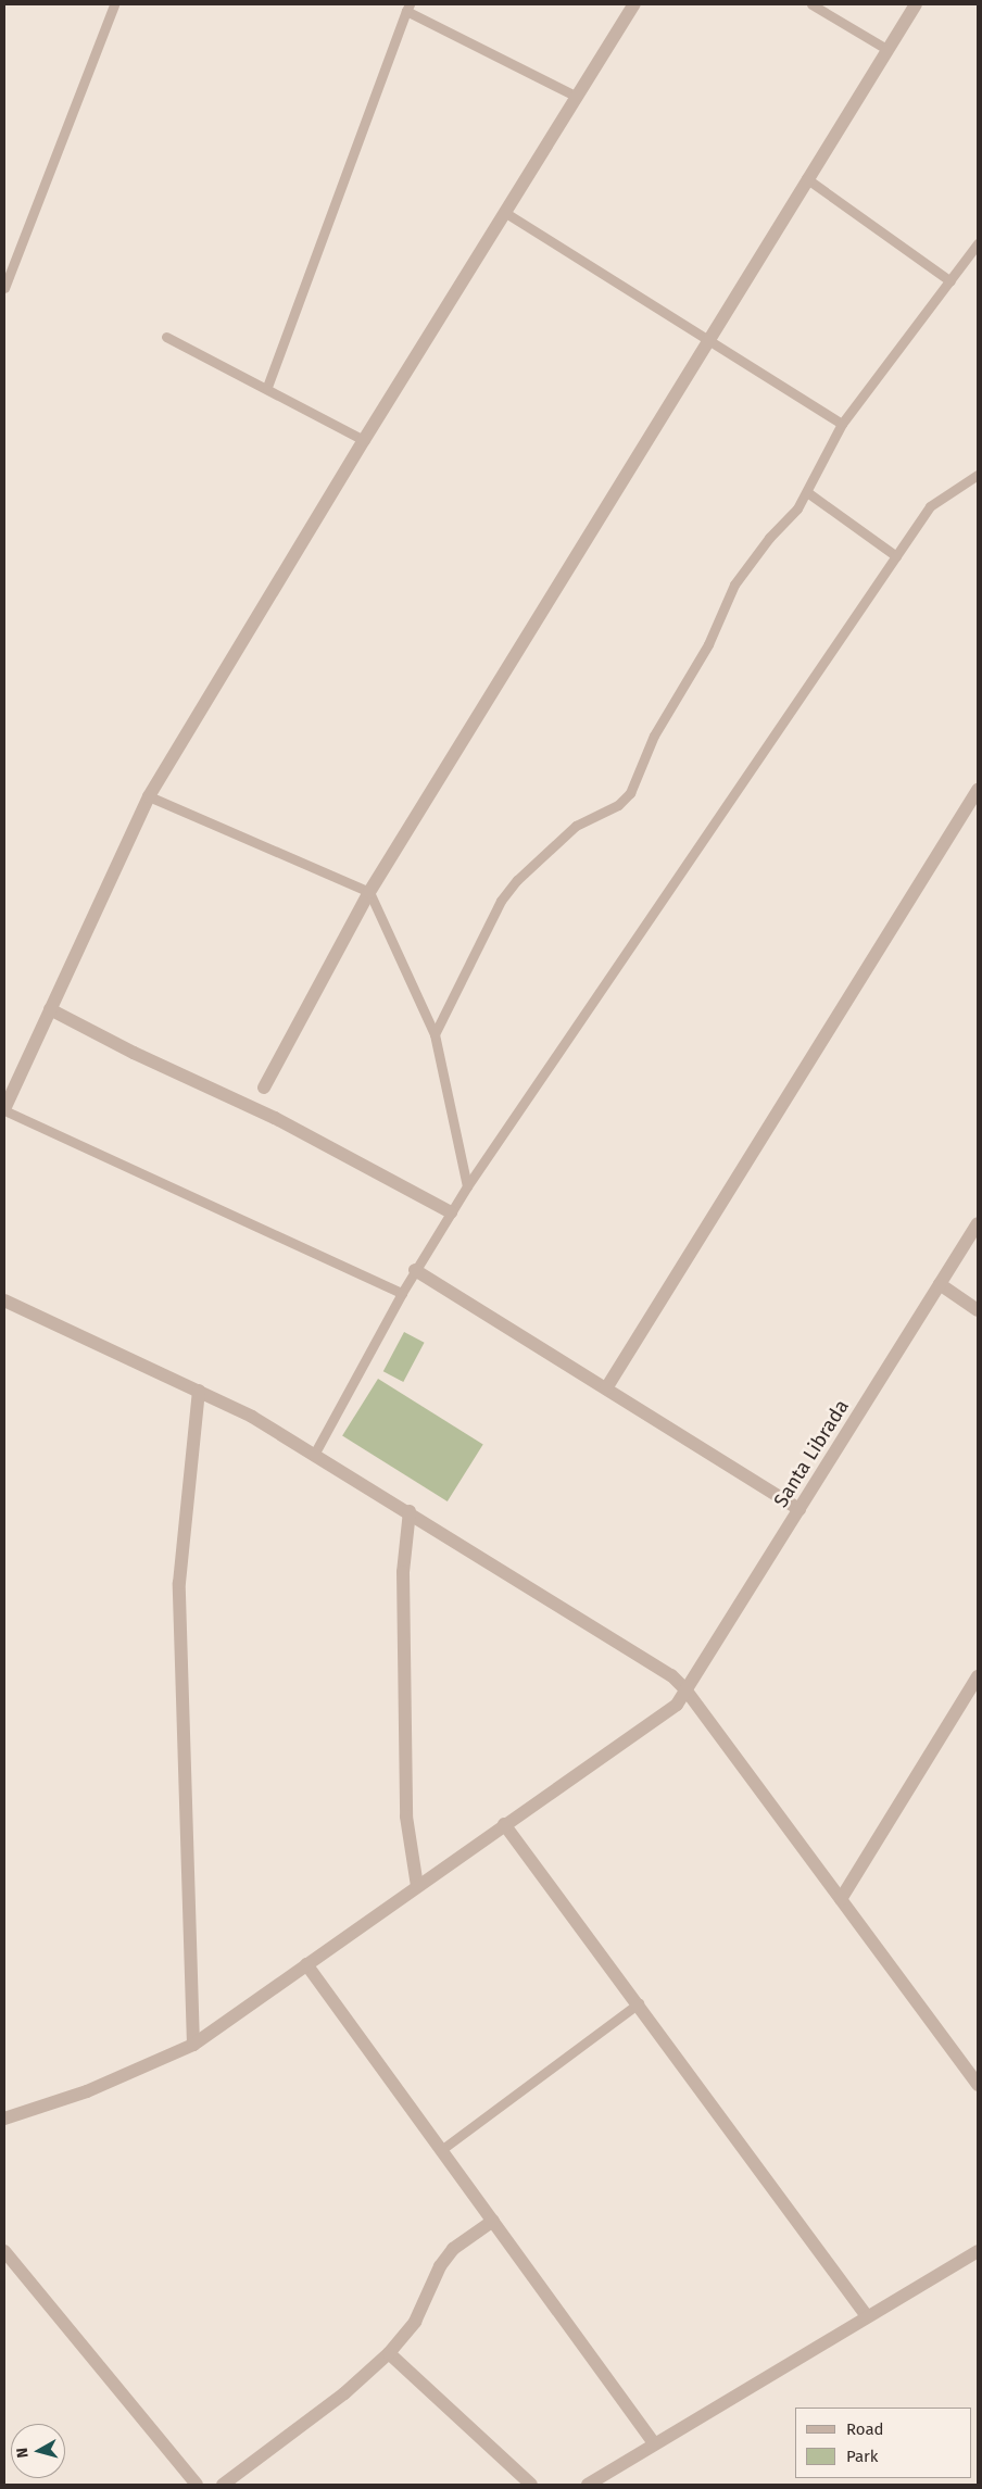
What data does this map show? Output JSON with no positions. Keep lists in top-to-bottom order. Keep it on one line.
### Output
{"streets":{"street":["Santa Librada"]},"legend":["Road","Park"],"north":"left"}
